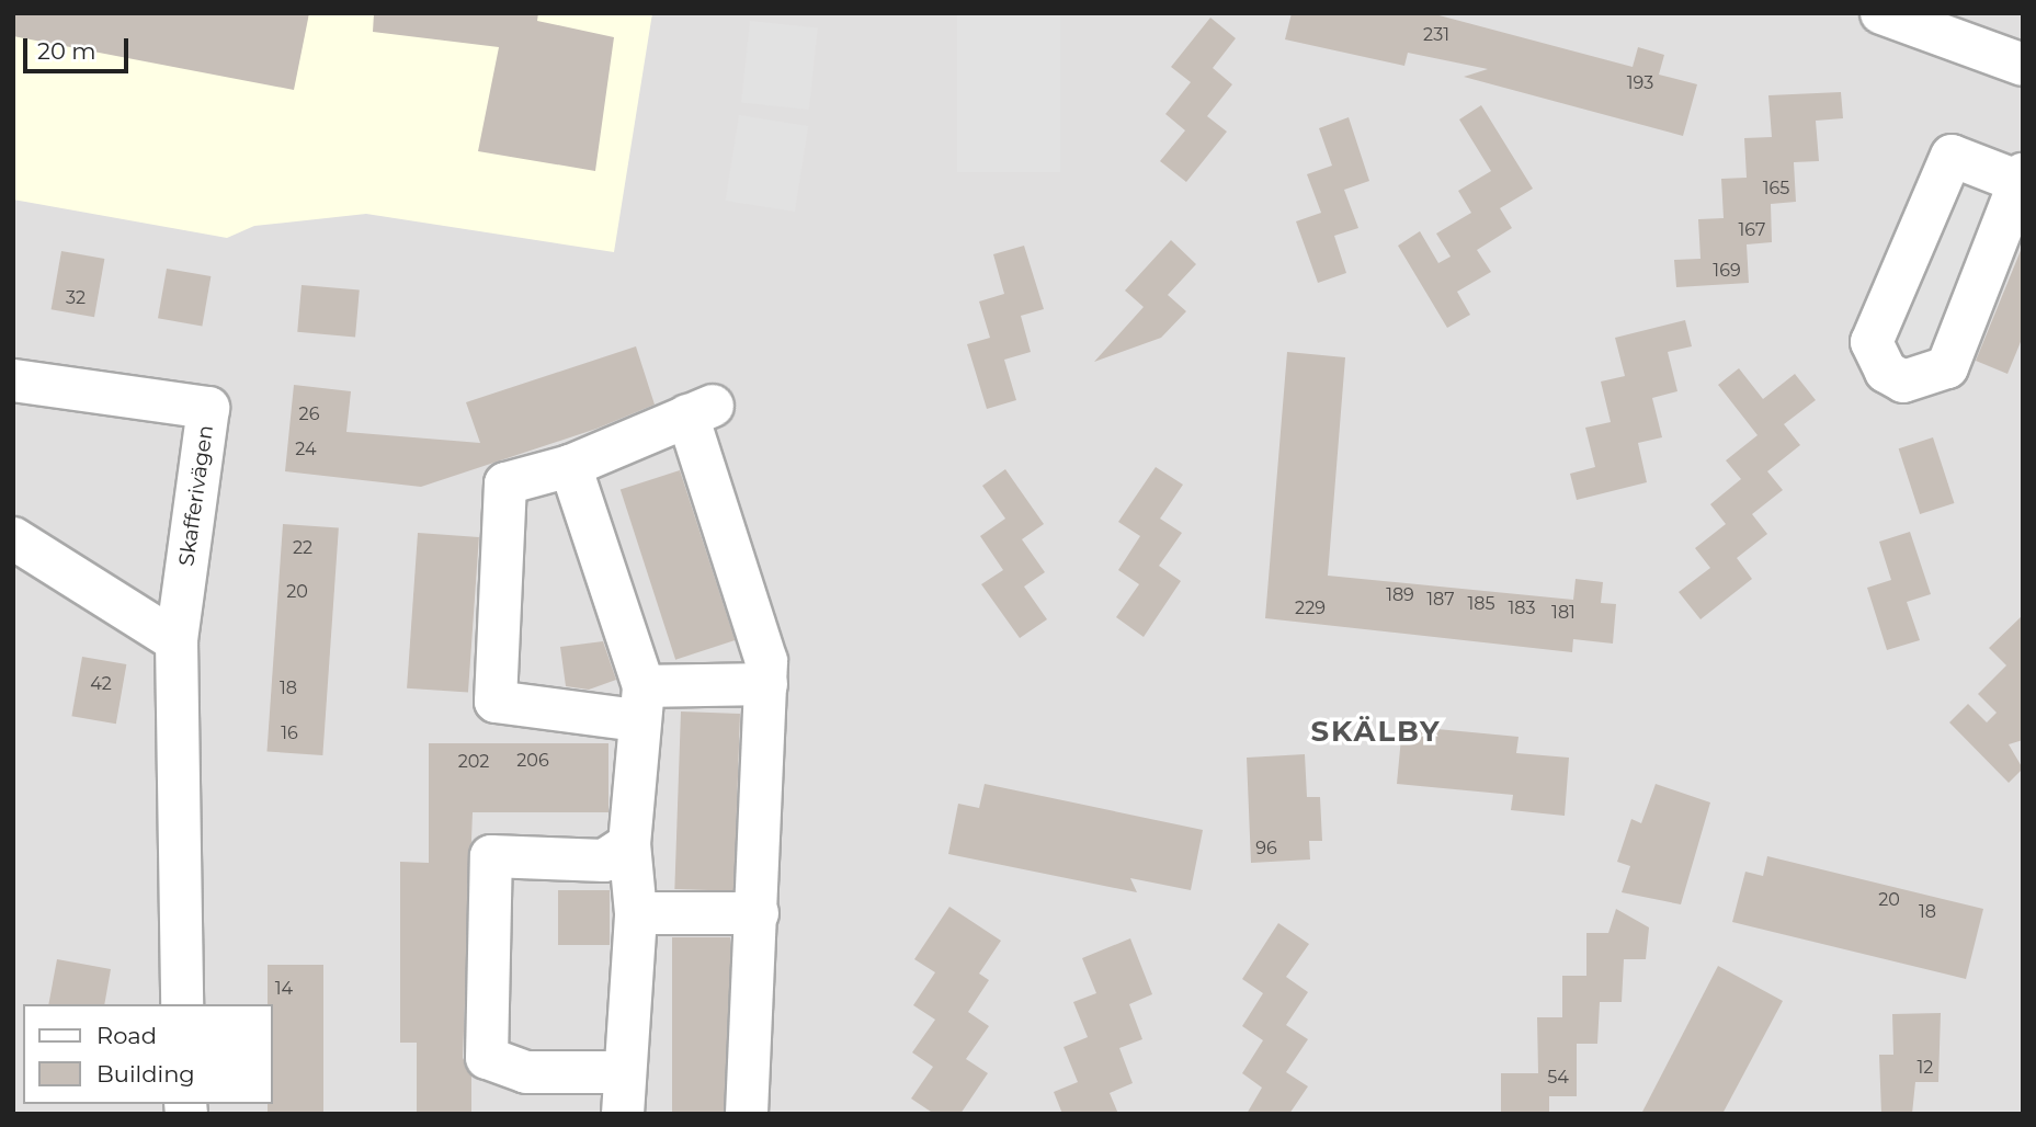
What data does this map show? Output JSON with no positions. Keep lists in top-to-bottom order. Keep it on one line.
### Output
{"streets":{"street":["Skafferivägen"]},"districts":["SKÄLBY"],"house_numbers":["231","193","165","167","169","32","26","24","22","20","189","187","185","229","183","181","42","18","16","206","202","96","20","18","14","12","54"],"legend":["Road","Building"],"scale_bar":"20 m"}
